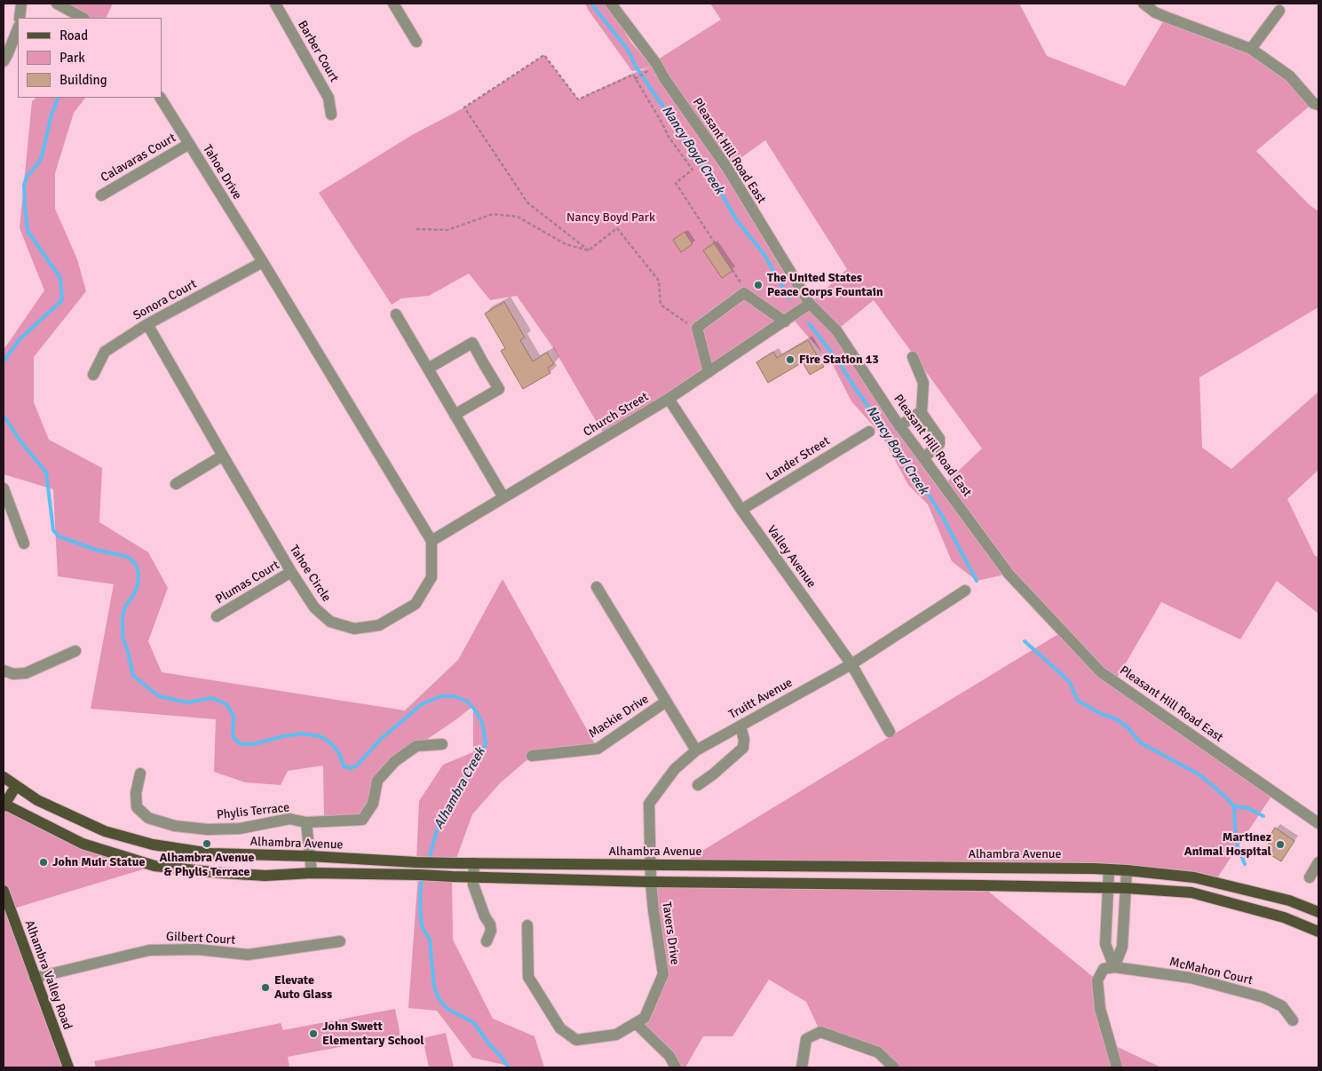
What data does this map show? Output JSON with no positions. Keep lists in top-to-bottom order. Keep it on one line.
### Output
{"streets":{"main road":["Alhambra Avenue","Alhambra Valley Road"],"street":["Barber Court","Pleasant Hill Road East","Calavaras Court","Tahoe Drive","Sonora Court","Church Street","Lander Street","Valley Avenue","Tahoe Circle","Plumas Court","Truitt Avenue","Mackie Drive","Phylis Terrace","Tavers Drive","Gilbert Court","McMahon Court"]},"crossings":[["Pleasant Hill Road East","Church Street"],["Calavaras Court","Tahoe Drive"],["Tahoe Drive","Sonora Court"],["Sonora Court","Tahoe Circle"],["Church Street","Valley Avenue"],["Church Street","Tahoe Circle"],["Lander Street","Valley Avenue"],["Valley Avenue","Truitt Avenue"],["Tahoe Circle","Plumas Court"],["Truitt Avenue","Mackie Drive"],["Truitt Avenue","Alhambra Avenue"],["Truitt Avenue","Tavers Drive"],["Phylis Terrace","Alhambra Avenue"],["Gilbert Court","Alhambra Valley Road"]],"water":["Nancy Boyd Creek","Alhambra Creek"],"parks":["Nancy Boyd Park"],"places":["The United States Peace Corps Fountain","Fire Station 13","Alhambra Avenue & Phylis Terrace","Martinez Animal Hospital","John Muir Statue","Elevate Auto Glass","John Swett Elementary School"],"legend":["Road","Park","Building"]}
